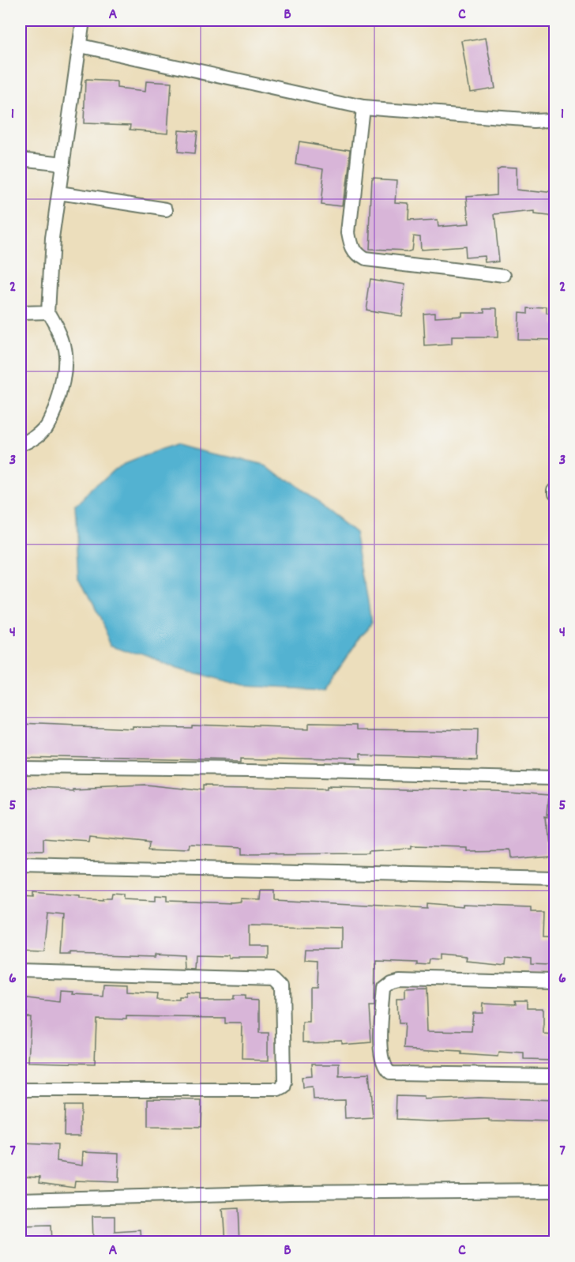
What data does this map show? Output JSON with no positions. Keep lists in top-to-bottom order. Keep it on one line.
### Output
{"grid":{"columns":["A","B","C"],"rows":["1","2","3","4","5","6","7"]}}
